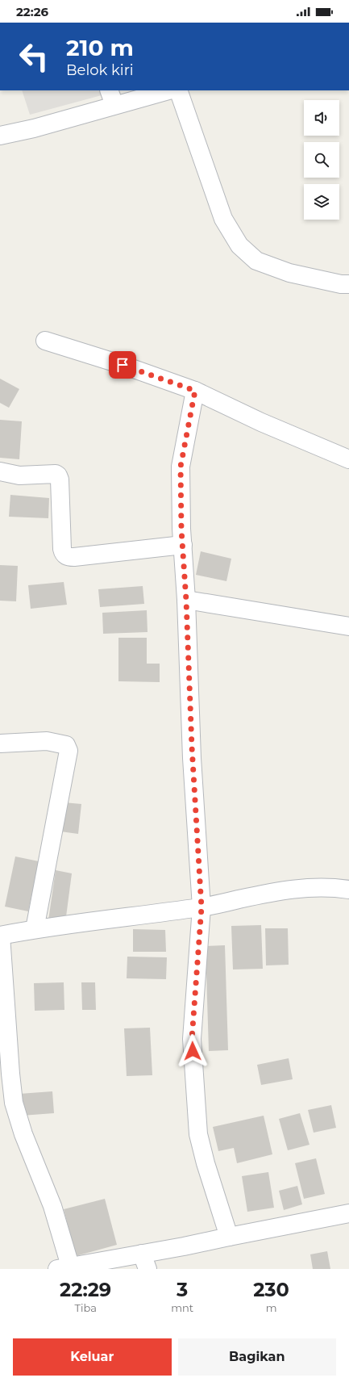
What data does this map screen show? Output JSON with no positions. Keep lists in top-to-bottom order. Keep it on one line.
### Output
{"page":{"status":"22:26","turn":["210 m","Belok kiri"],"eta":["22:29","Tiba","3","mnt","230","m"],"buttons":["Keluar","Bagikan"]}}
